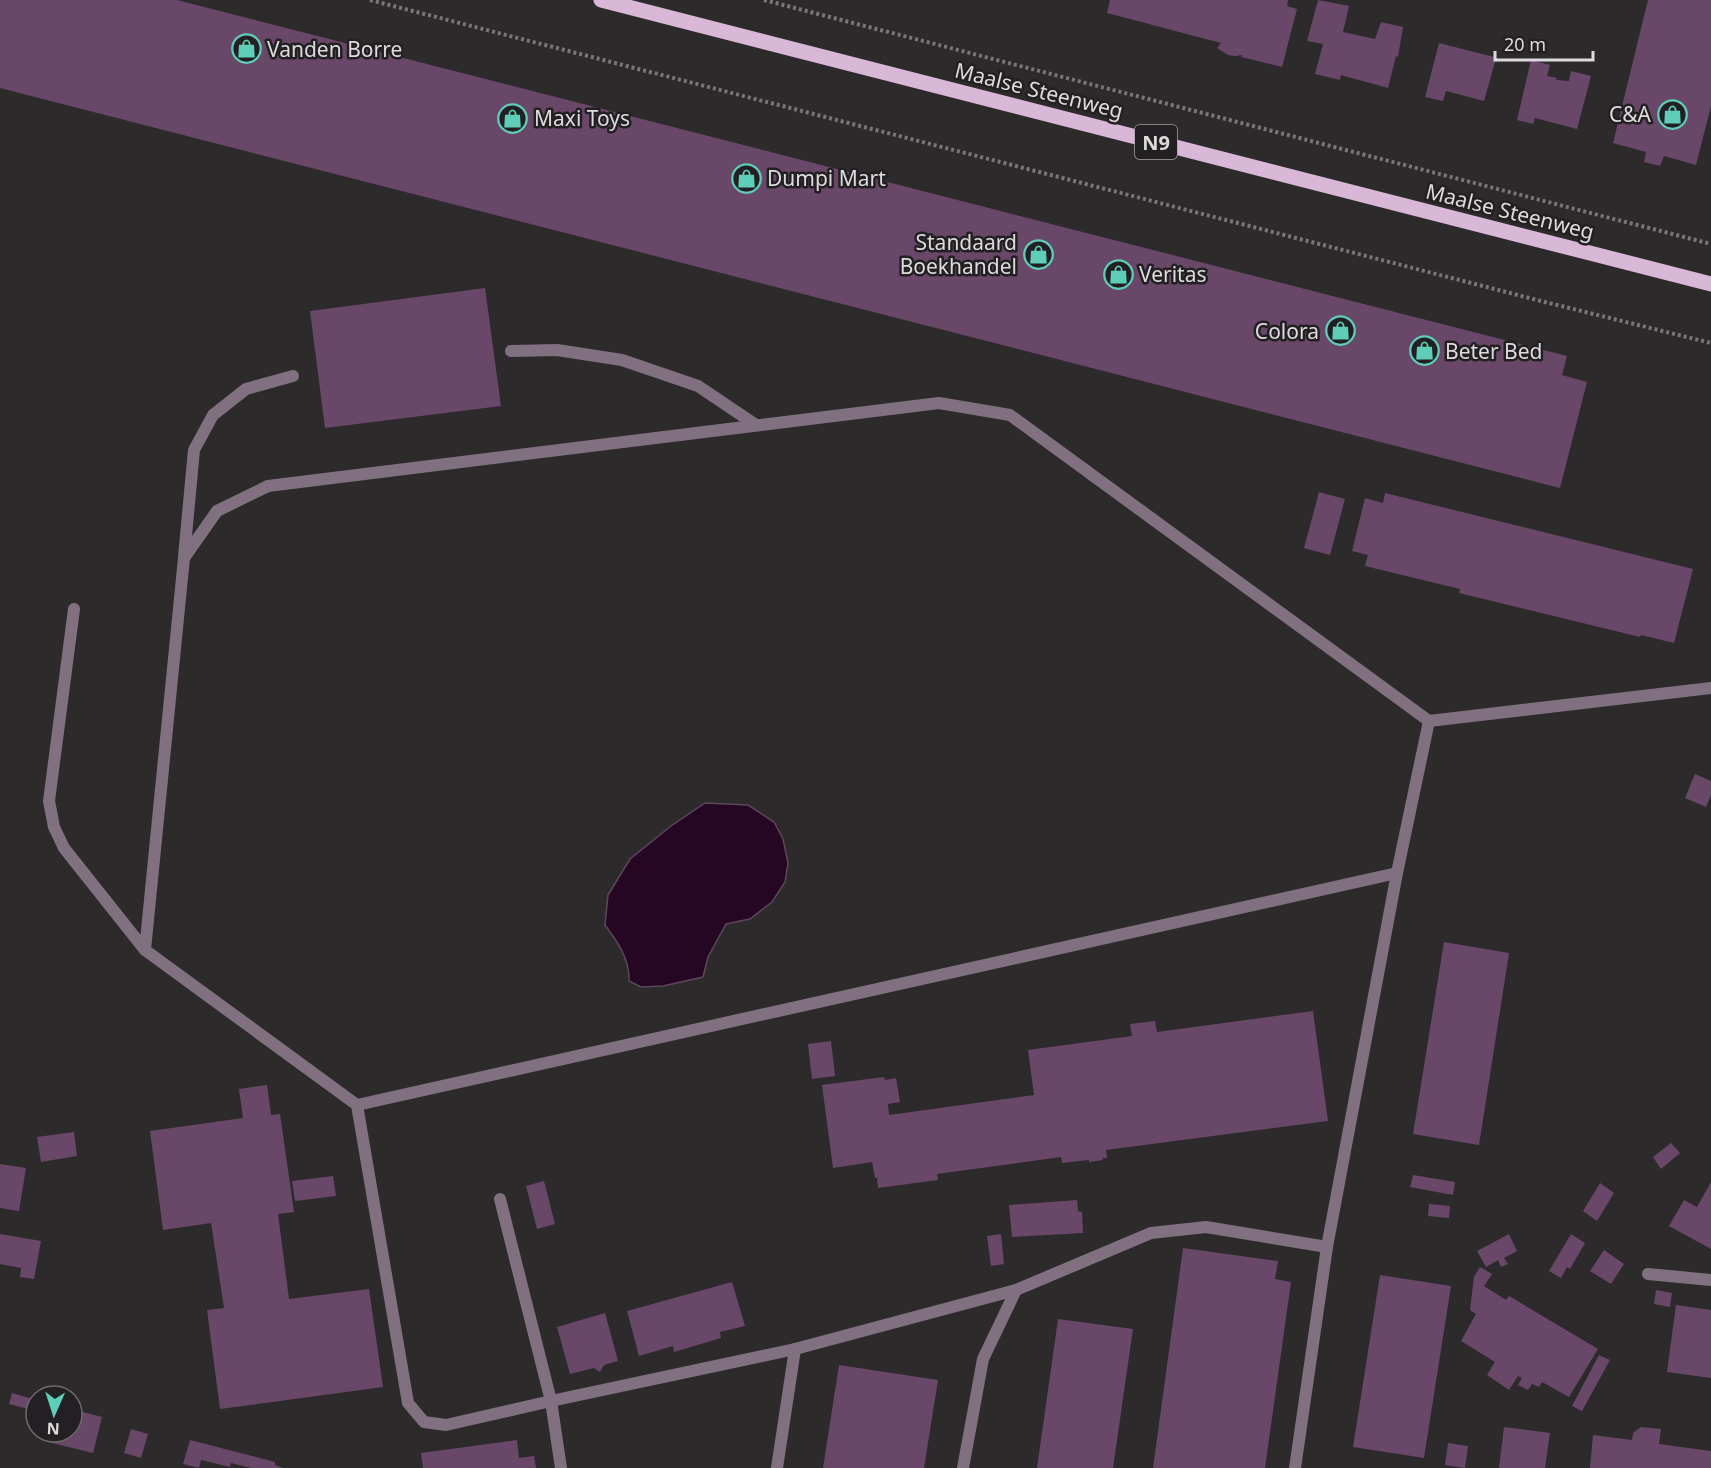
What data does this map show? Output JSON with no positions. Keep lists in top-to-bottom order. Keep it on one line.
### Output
{"streets":{"main road":["Maalse Steenweg","N9"]},"places":{"shop":["Vanden Borre","C&A","Maxi Toys","Dumpi Mart","Standaard Boekhandel","Veritas","Colora","Beter Bed"]},"scale_bar":"20 m","north":"bottom"}
